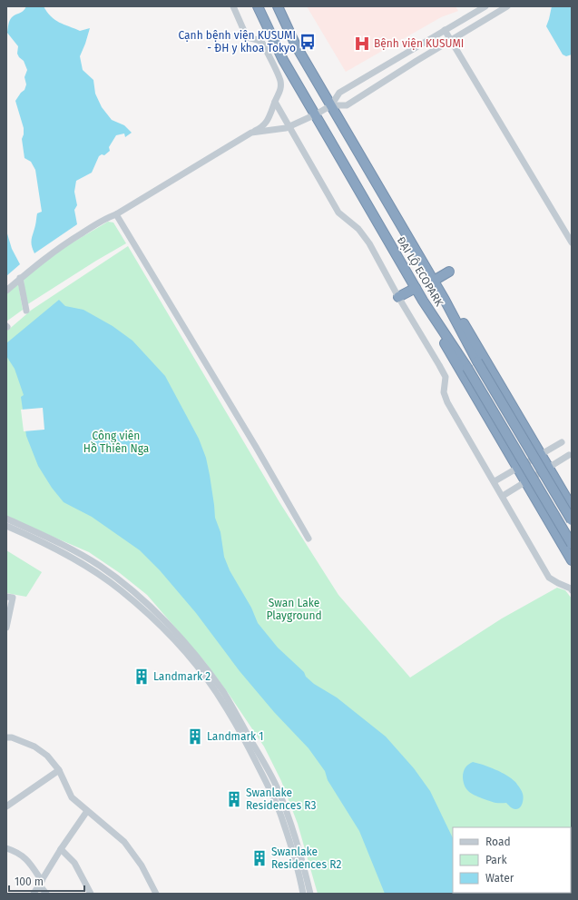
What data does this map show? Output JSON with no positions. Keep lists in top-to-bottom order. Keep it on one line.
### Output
{"streets":{"highway":["ĐẠI LỘ ECOPARK"]},"parks":["Công viên Hồ Thiên Nga","Swan Lake Playground"],"places":{"bus stop":["Cạnh bệnh viện KUSUMI - ĐH y khoa Tokyo"],"hospital":["Bệnh viện KUSUMI"],"building":["Landmark 2","Landmark 1","Swanlake Residences R3","Swanlake Residences R2"]},"legend":["Road","Park","Water"],"scale_bar":"100 m"}
